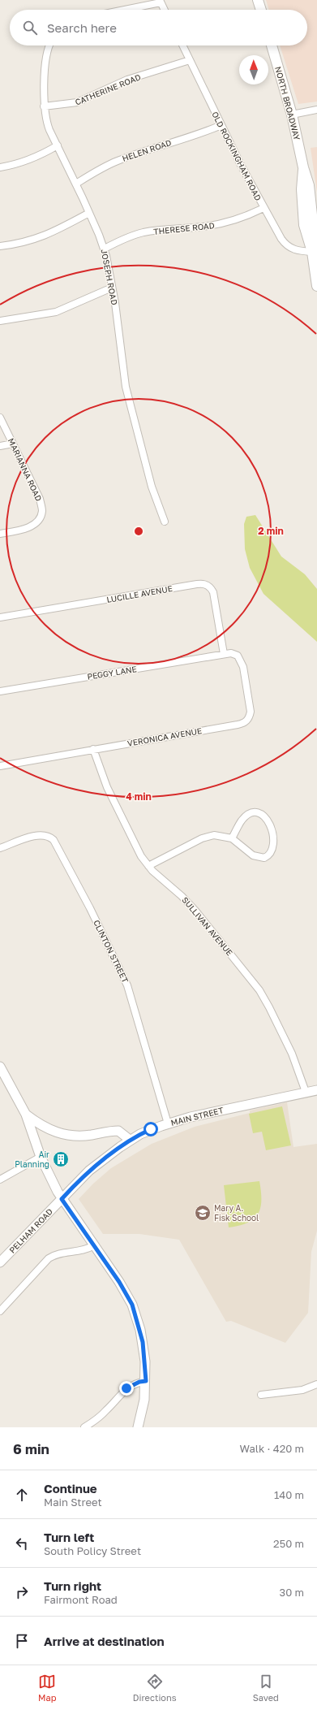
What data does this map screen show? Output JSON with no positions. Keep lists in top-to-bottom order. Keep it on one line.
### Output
{"streets":{"main road":["NORTH BROADWAY"],"street":["CATHERINE ROAD","HELEN ROAD","OLD ROCKINGHAM ROAD","THERESE ROAD","JOSEPH ROAD","MARIANNA ROAD","LUCILLE AVENUE","PEGGY LANE","VERONICA AVENUE","SULLIVAN AVENUE","CLINTON STREET","MAIN STREET","PELHAM ROAD"]},"crossings":[["CATHERINE ROAD","OLD ROCKINGHAM ROAD"],["CATHERINE ROAD","JOSEPH ROAD"],["NORTH BROADWAY","OLD ROCKINGHAM ROAD"],["HELEN ROAD","OLD ROCKINGHAM ROAD"],["HELEN ROAD","JOSEPH ROAD"],["OLD ROCKINGHAM ROAD","THERESE ROAD"],["THERESE ROAD","JOSEPH ROAD"],["LUCILLE AVENUE","PEGGY LANE"],["LUCILLE AVENUE","VERONICA AVENUE"],["PEGGY LANE","VERONICA AVENUE"],["VERONICA AVENUE","SULLIVAN AVENUE"],["SULLIVAN AVENUE","MAIN STREET"],["CLINTON STREET","MAIN STREET"],["MAIN STREET","PELHAM ROAD"]],"places":{"building":["Air Planning"],"school or university":["Mary A. Fisk School"]},"north":"top","page":{"search":"Search here","heading":["6 min","Walk · 420 m"],"list":[["Continue","Main Street","140 m"],["Turn left","South Policy Street","250 m"],["Turn right","Fairmont Road","30 m"],"Arrive at destination"],"nav":["Map","Directions","Saved"]},"rings":["2 min","4 min"]}
